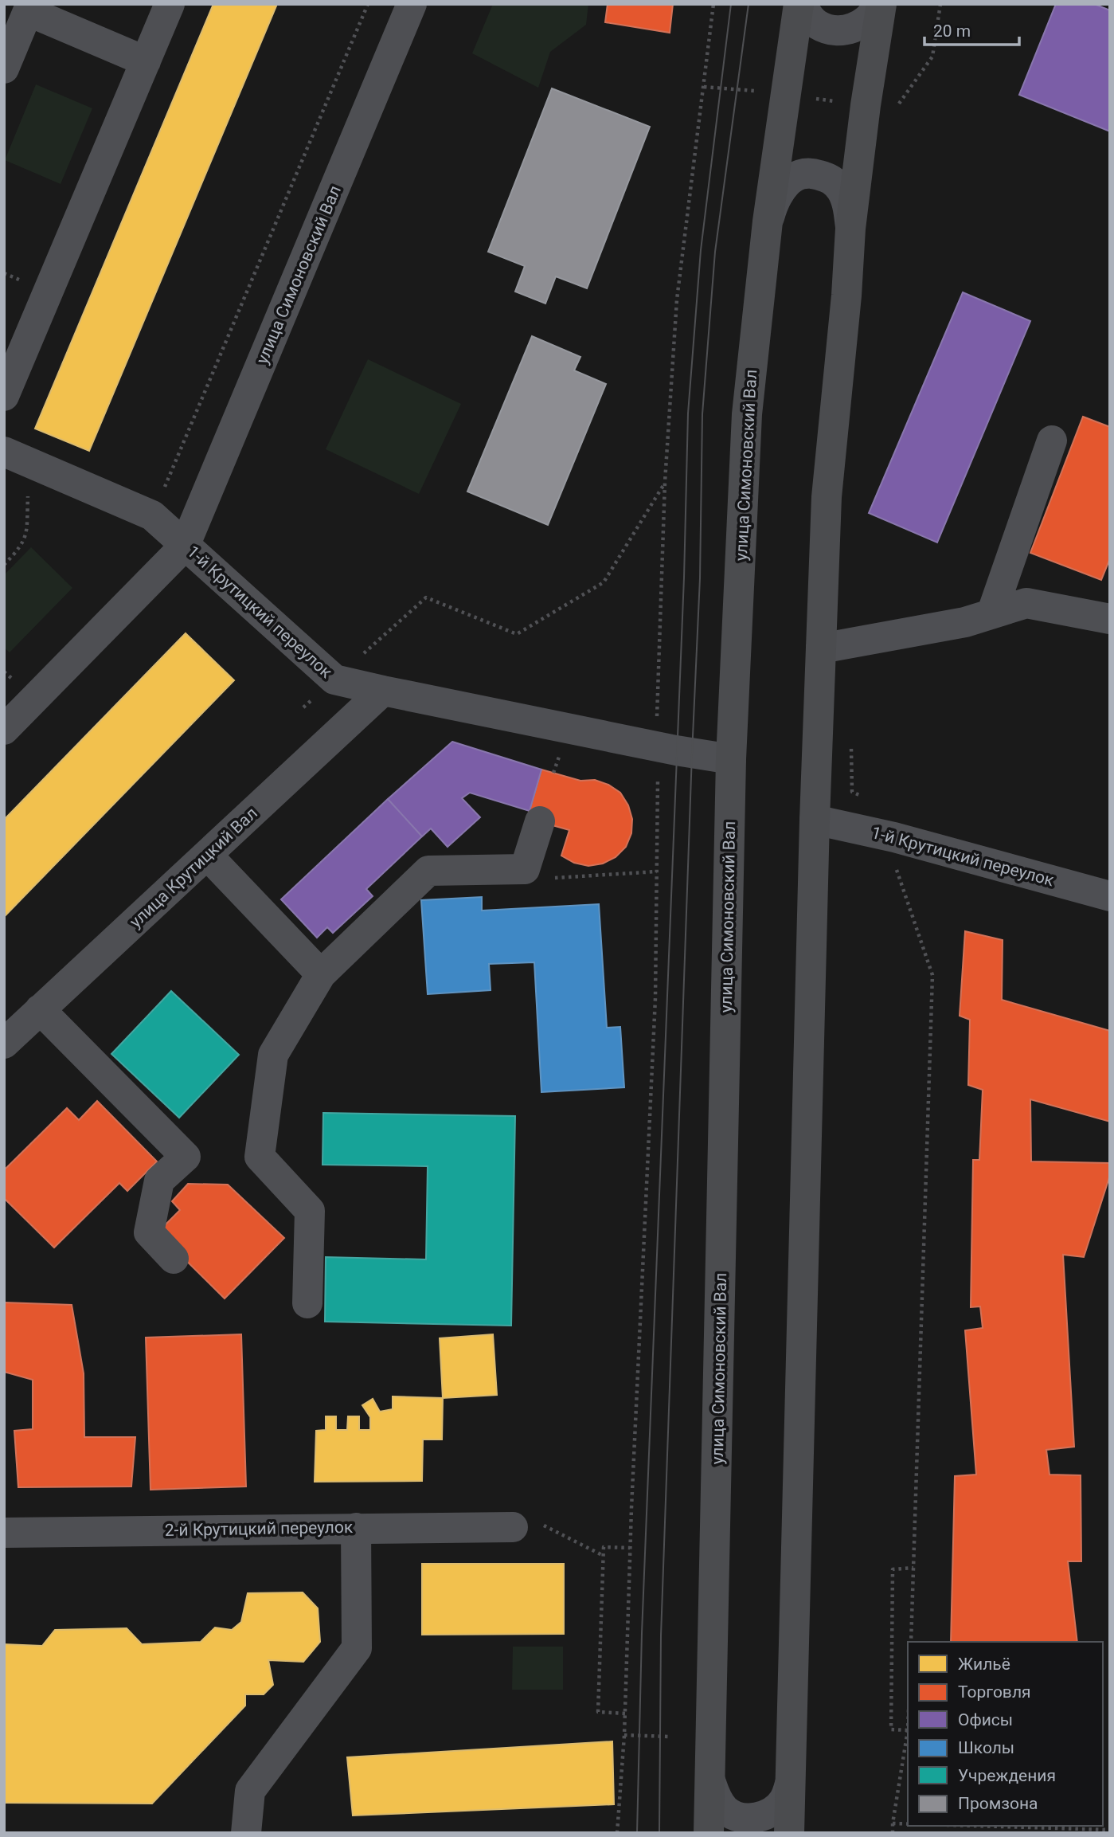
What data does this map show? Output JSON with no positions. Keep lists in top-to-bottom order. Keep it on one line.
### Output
{"streets":{"main road":["улица Симоновский Вал"],"street":["1-й Крутицкий переулок","улица Крутицкий Вал","2-й Крутицкий переулок"]},"crossings":[["улица Симоновский Вал","1-й Крутицкий переулок"],["1-й Крутицкий переулок","улица Крутицкий Вал"]],"legend":["Жильё","Торговля","Офисы","Школы","Учреждения","Промзона"],"scale_bar":"20 m"}
